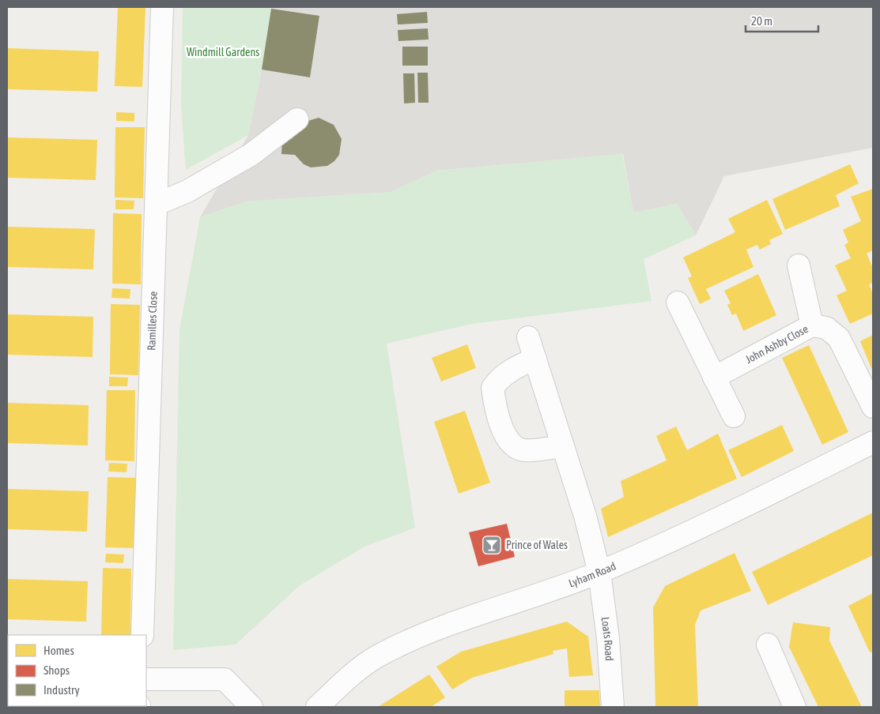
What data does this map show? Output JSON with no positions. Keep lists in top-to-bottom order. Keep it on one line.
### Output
{"streets":{"street":["Ramilles Close","John Ashby Close","Lyham Road","Loats Road"]},"crossings":[["Lyham Road","Loats Road"]],"parks":["Windmill Gardens"],"places":{"bar":["Prince of Wales"]},"legend":["Homes","Shops","Industry"],"scale_bar":"20 m"}
